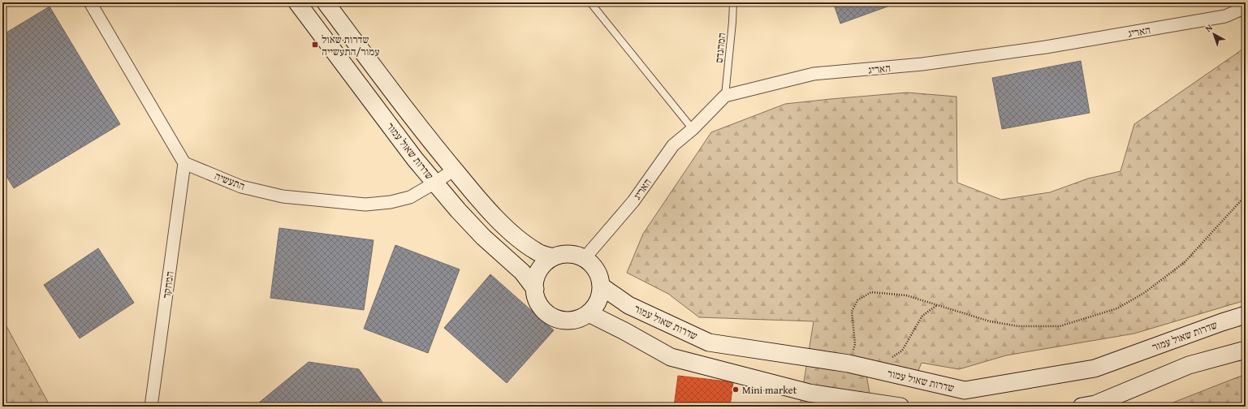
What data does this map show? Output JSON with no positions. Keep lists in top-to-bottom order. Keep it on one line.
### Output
{"streets":{"street":["האריג","שדרות שאול עמור","התעשיה","המחקר"],"lane":["המהנדס"]},"crossings":[["האריג","המהנדס"],["האריג","שדרות שאול עמור"],["שדרות שאול עמור","התעשיה"],["התעשיה","המחקר"]],"places":{"transit":["שדרות שאול עמור/התעשייה"],"other":["Mini market"]},"north":"top left"}
